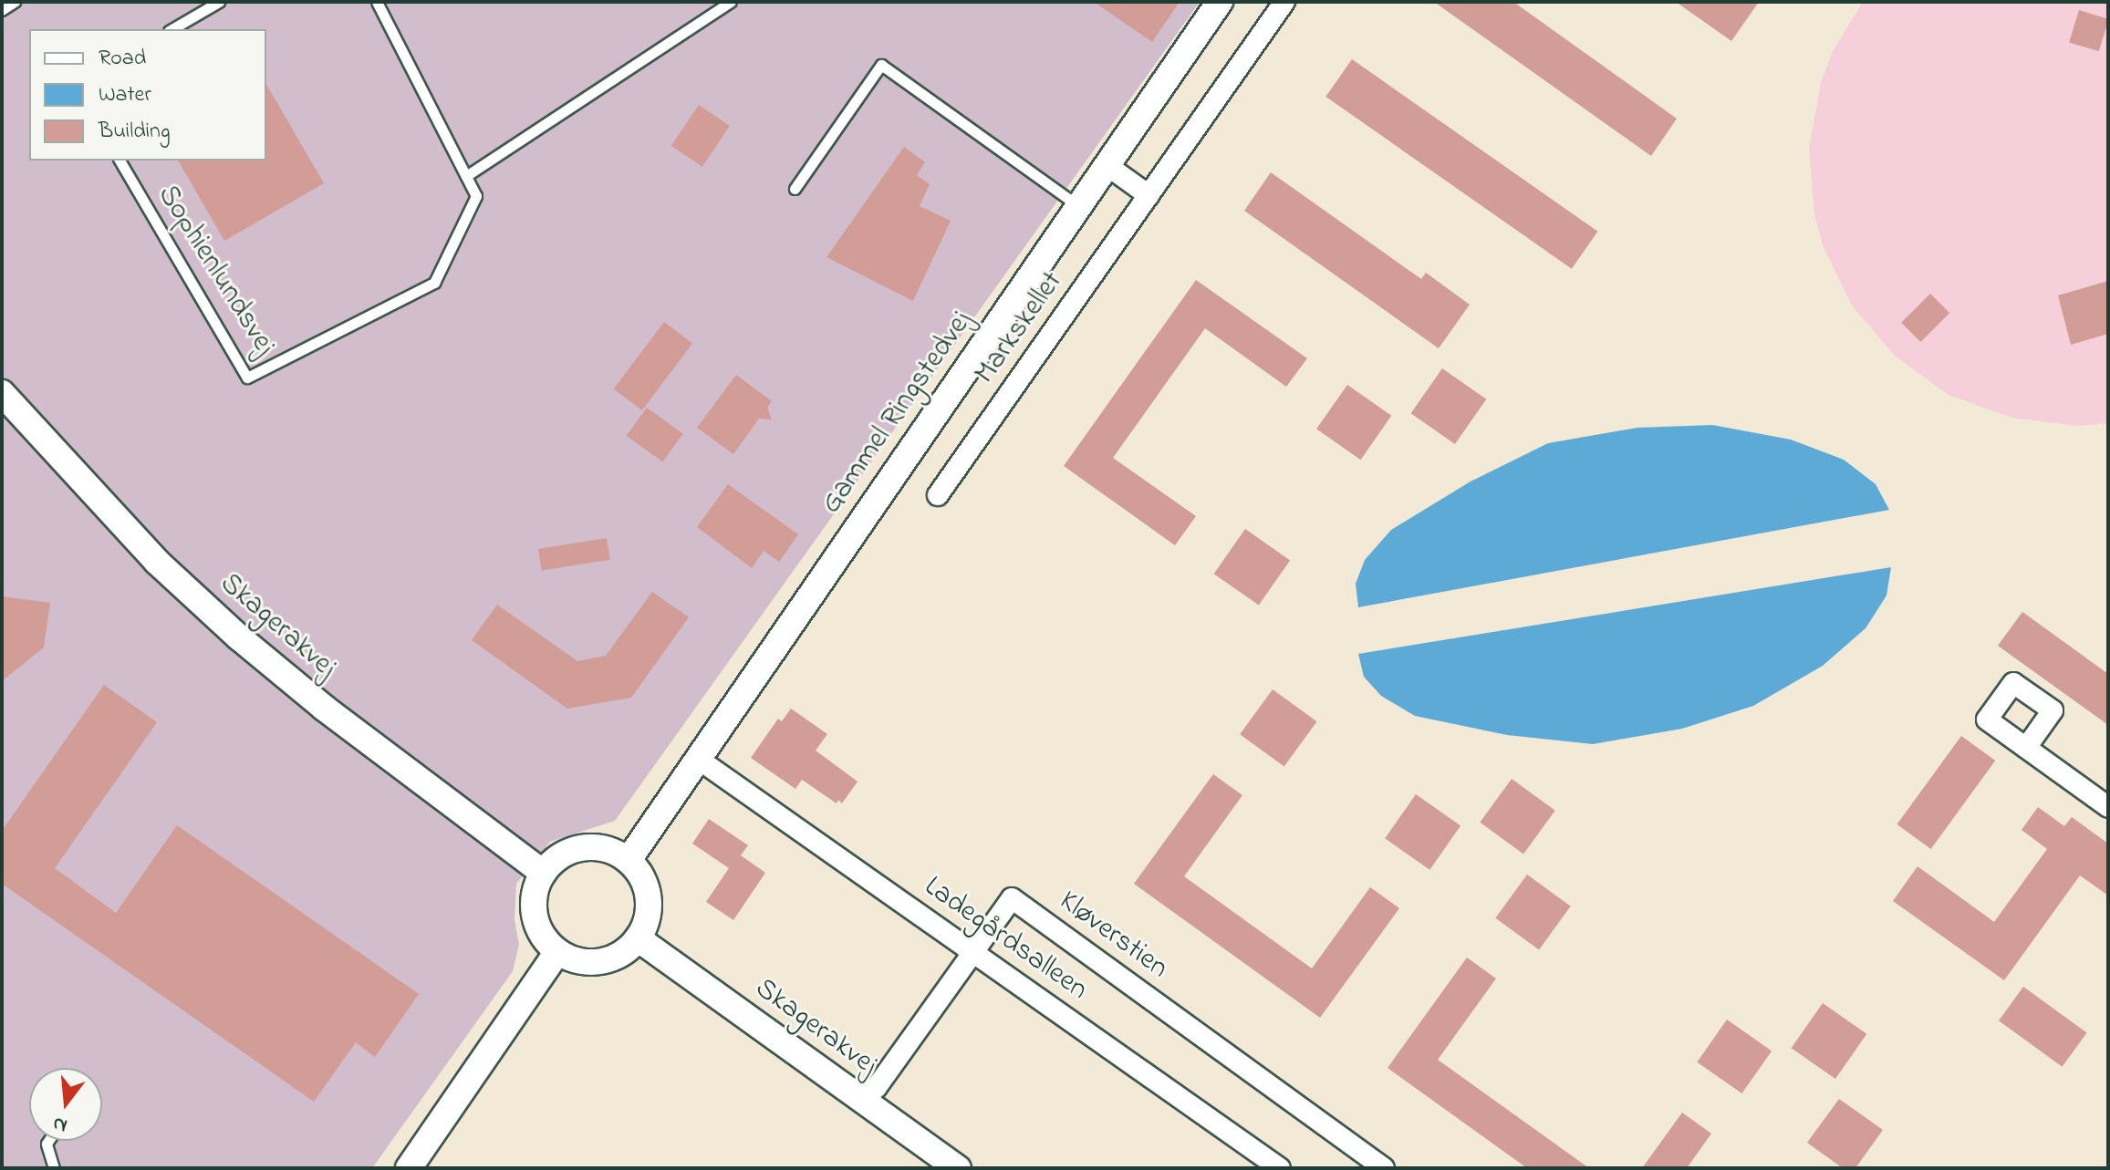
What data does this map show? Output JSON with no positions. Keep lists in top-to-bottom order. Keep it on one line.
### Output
{"streets":{"street":["Markskellet","Gammel Ringstedvej","Skagerakvej","Kløverstien","Ladegårdsalleen"],"lane":["Sophienlundsvej"]},"crossings":[["Gammel Ringstedvej","Skagerakvej"],["Gammel Ringstedvej","Ladegårdsalleen"],["Skagerakvej","Kløverstien"],["Kløverstien","Ladegårdsalleen"]],"legend":["Road","Water","Building"],"north":"bottom"}
